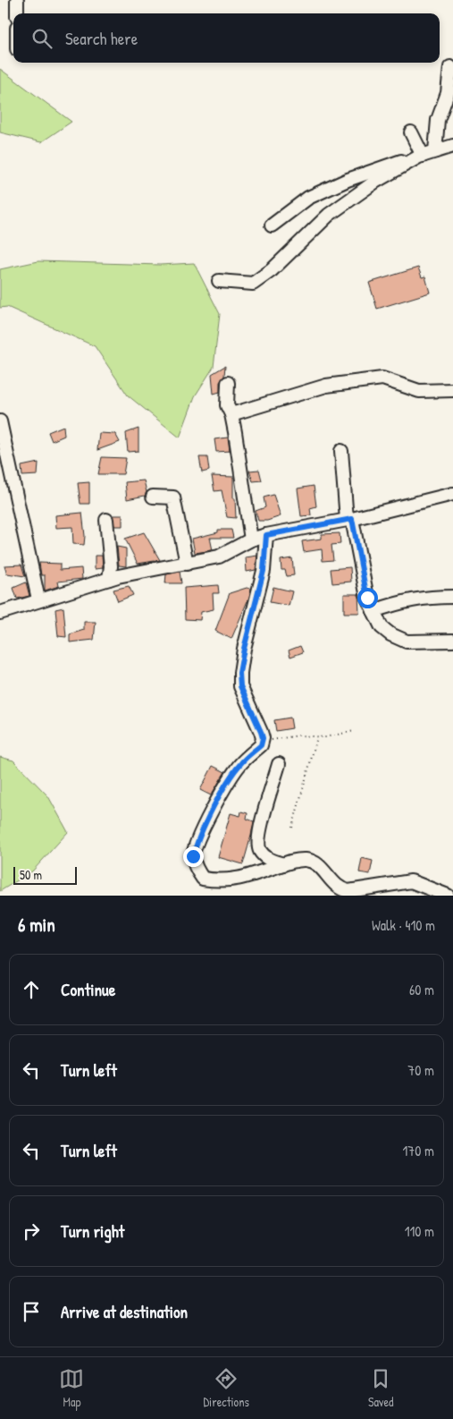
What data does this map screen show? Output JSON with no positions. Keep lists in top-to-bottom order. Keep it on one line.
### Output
{"scale_bar":"50 m","page":{"search":"Search here","scale":"50 m","heading":["6 min","Walk · 410 m"],"list":[["Continue","60 m"],["Turn left","70 m"],["Turn left","170 m"],["Turn right","110 m"],"Arrive at destination"],"nav":["Map","Directions","Saved"]}}
